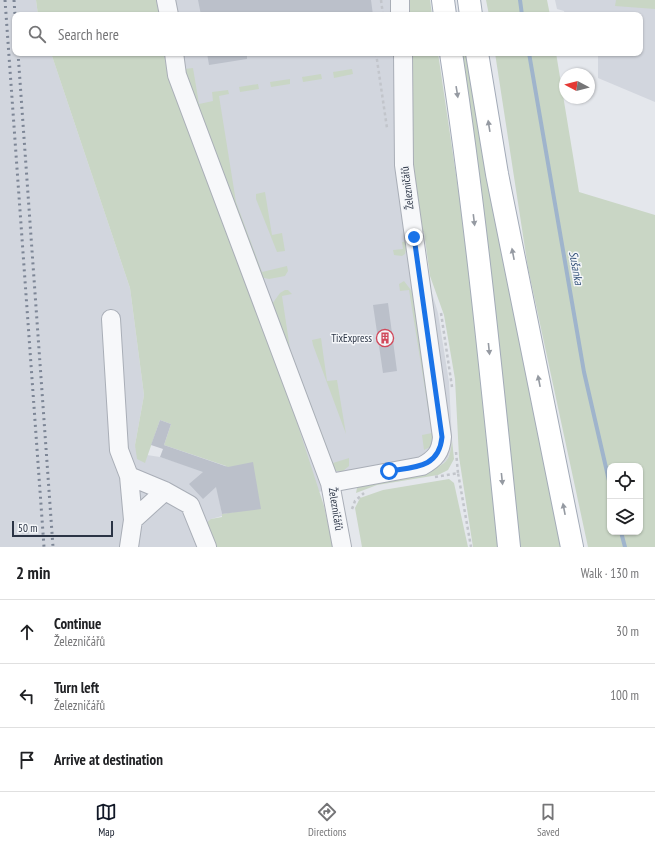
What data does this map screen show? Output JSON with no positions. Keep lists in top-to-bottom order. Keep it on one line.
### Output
{"streets":{"street":["Železničářů"]},"water":["Sušanka"],"places":{"building":["TixExpress"]},"scale_bar":"50 m","north":"left","page":{"search":"Search here","scale":"50 m","heading":["2 min","Walk · 130 m"],"list":[["Continue","Železničářů","30 m"],["Turn left","Železničářů","100 m"],"Arrive at destination"],"nav":["Map","Directions","Saved"]}}
